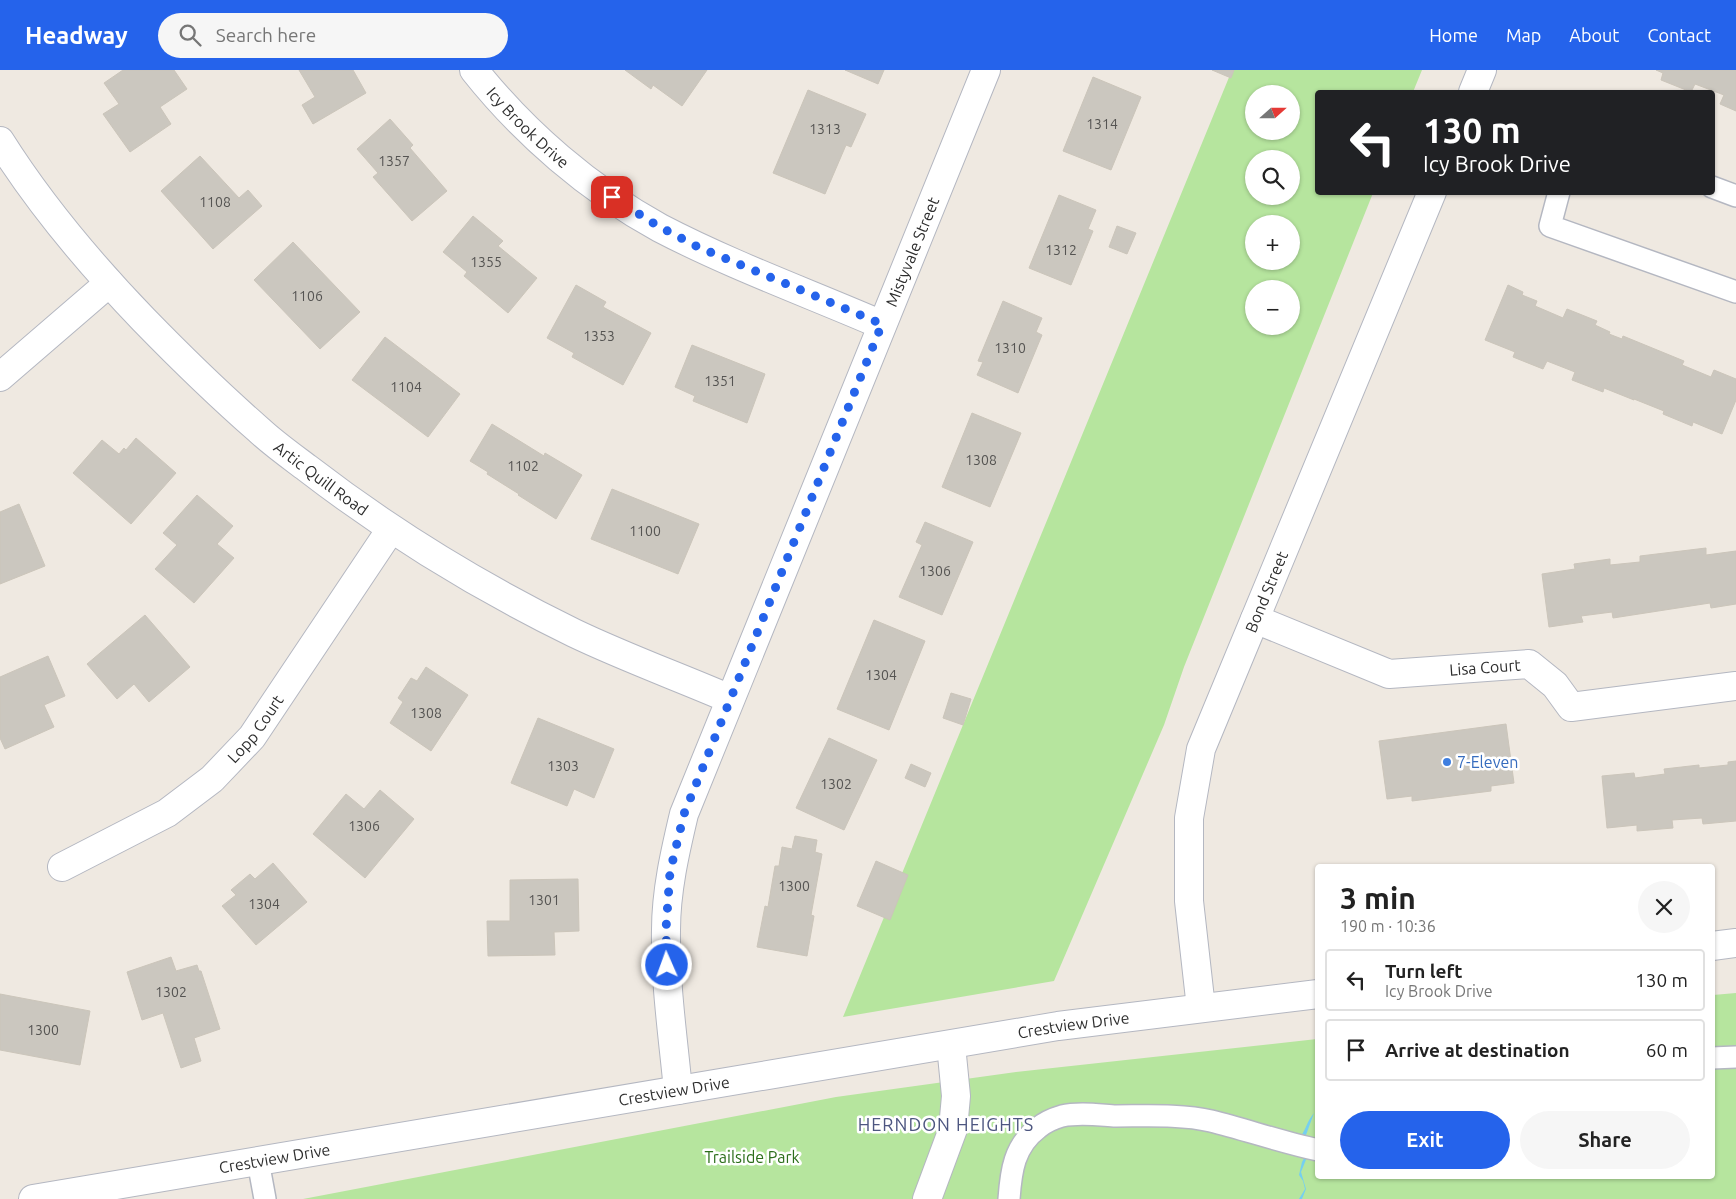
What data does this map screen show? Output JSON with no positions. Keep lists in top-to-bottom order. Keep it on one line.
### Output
{"streets":{"street":["Icy Brook Drive","Mistyvale Street","Artic Quill Road","Bond Street","Lisa Court","Lopp Court","Crestview Drive"]},"crossings":[["Icy Brook Drive","Mistyvale Street"],["Mistyvale Street","Artic Quill Road"],["Mistyvale Street","Crestview Drive"],["Artic Quill Road","Lopp Court"],["Bond Street","Lisa Court"],["Bond Street","Crestview Drive"]],"districts":["HERNDON HEIGHTS"],"parks":["Trailside Park"],"places":["7-Eleven"],"house_numbers":["1314","1313","1357","1108","1312","1355","1106","1353","1310","1351","1104","1308","1102","1100","1306","1304","1308","1303","1302","1306","1300","1301","1304","1302","1300"],"north":"right","page":{"header":"Headway","search":"Search here","nav":["Home","Map","About","Contact"],"map_buttons":["+","−"],"turn":["130 m","Icy Brook Drive"],"heading":["3 min","190 m · 10:36"],"list":[{"name":"Turn left","note":"Icy Brook Drive","value":"130 m"},{"name":"Arrive at destination","value":"60 m"}],"buttons":["Exit","Share"]}}
